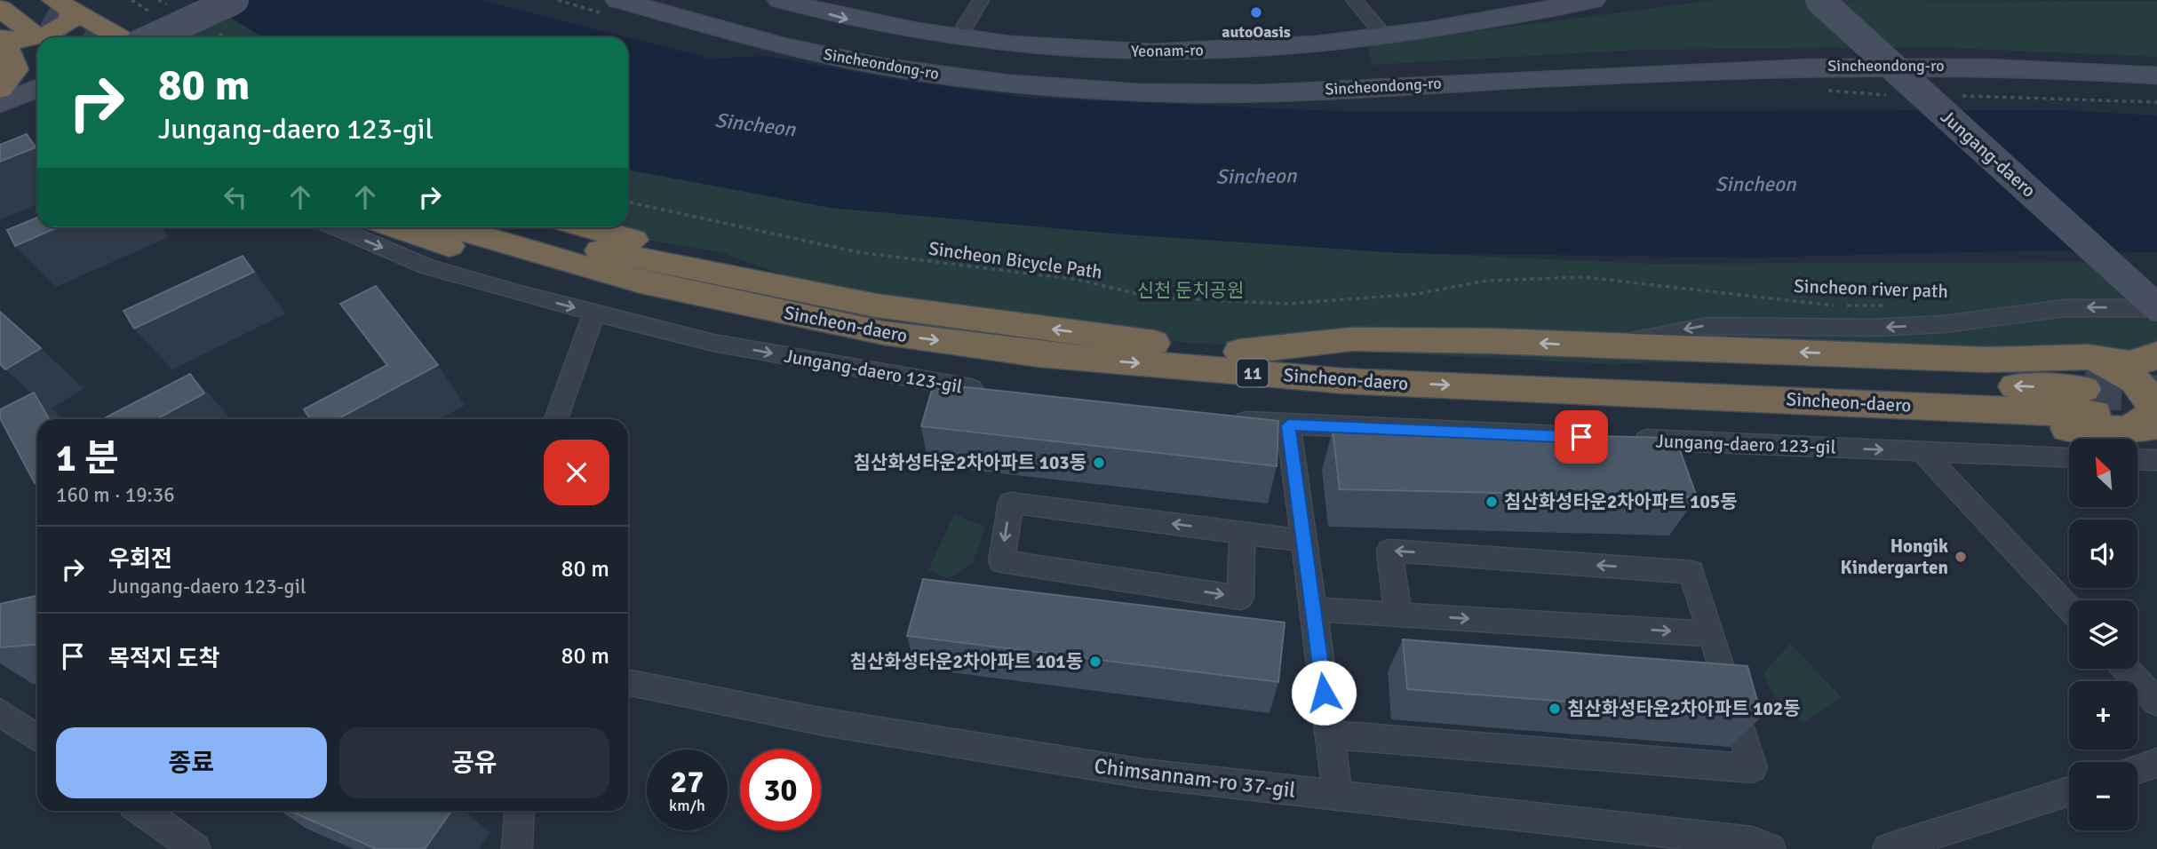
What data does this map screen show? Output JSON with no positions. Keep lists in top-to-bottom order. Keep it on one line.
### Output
{"streets":{"highway":["Sincheon-daero","11"],"main road":["Yeonam-ro","Sincheondong-ro","Jungang-daero"],"street":["Jungang-daero 123-gil","Chimsannam-ro 37-gil"],"path":["Sincheon Bicycle Path","Sincheon river path"]},"crossings":[["Sincheon Bicycle Path","Sincheon river path"]],"water":["Sincheon"],"parks":["신천 둔치공원"],"places":["autoOasis","침산화성타운2차아파트 103동","침산화성타운2차아파트 105동","Hongik Kindergarten","침산화성타운2차아파트 101동","침산화성타운2차아파트 102동"],"north":"top left","page":{"turn":["80 m","Jungang-daero 123-gil"],"heading":["1 분","160 m · 19:36"],"map_buttons":["+","−"],"list":[{"name":"우회전","note":"Jungang-daero 123-gil","value":"80 m"},{"name":"목적지 도착","value":"80 m"}],"buttons":["종료","공유"],"speed":"27 km/h","limit":"30"}}
